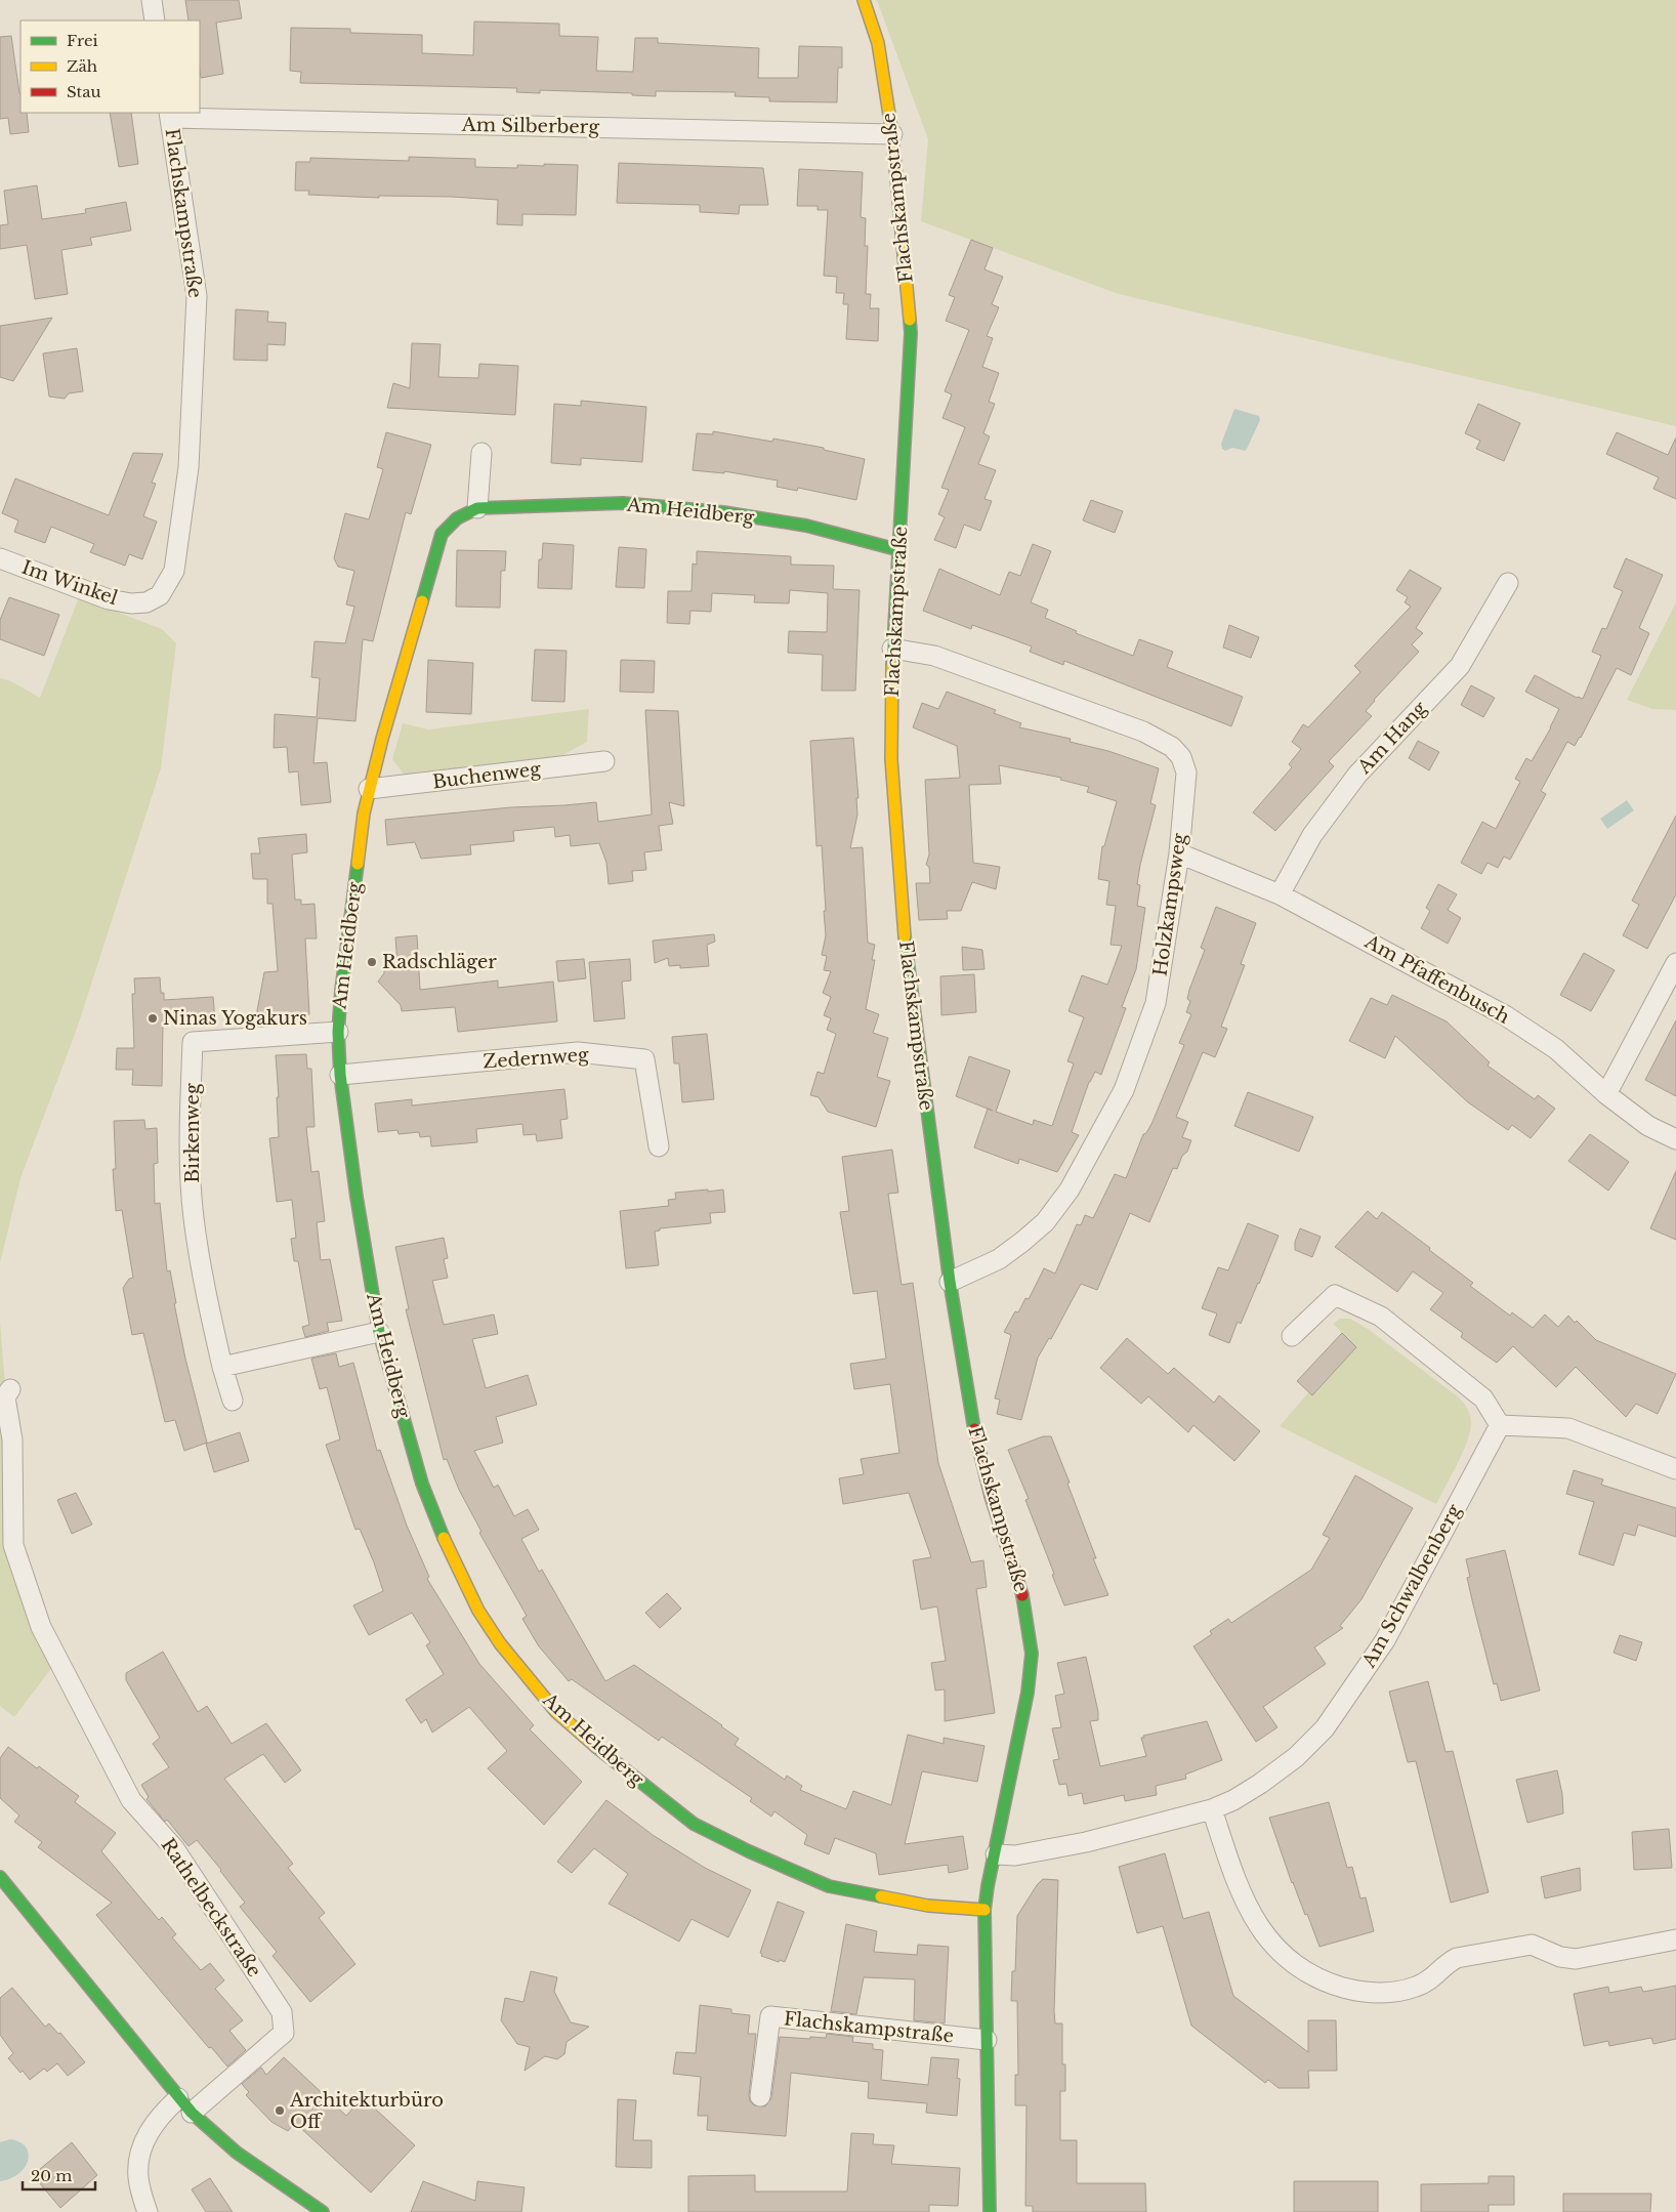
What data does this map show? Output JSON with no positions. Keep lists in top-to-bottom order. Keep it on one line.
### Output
{"streets":{"street":["Am Silberberg","Flachskampstraße","Am Heidberg","Im Winkel","Am Hang","Buchenweg","Holzkampsweg","Am Pfaffenbusch","Zedernweg","Birkenweg","Am Schwalbenberg","Rathelbeckstraße"]},"crossings":[["Am Silberberg","Flachskampstraße"],["Flachskampstraße","Am Heidberg"],["Flachskampstraße","Im Winkel"],["Flachskampstraße","Holzkampsweg"],["Flachskampstraße","Am Schwalbenberg"],["Am Heidberg","Buchenweg"],["Am Heidberg","Zedernweg"],["Am Heidberg","Birkenweg"],["Am Hang","Am Pfaffenbusch"],["Holzkampsweg","Am Pfaffenbusch"]],"places":["Radschläger","Ninas Yogakurs","Architekturbüro Off"],"legend":["Frei","Zäh","Stau"],"scale_bar":"20 m"}
